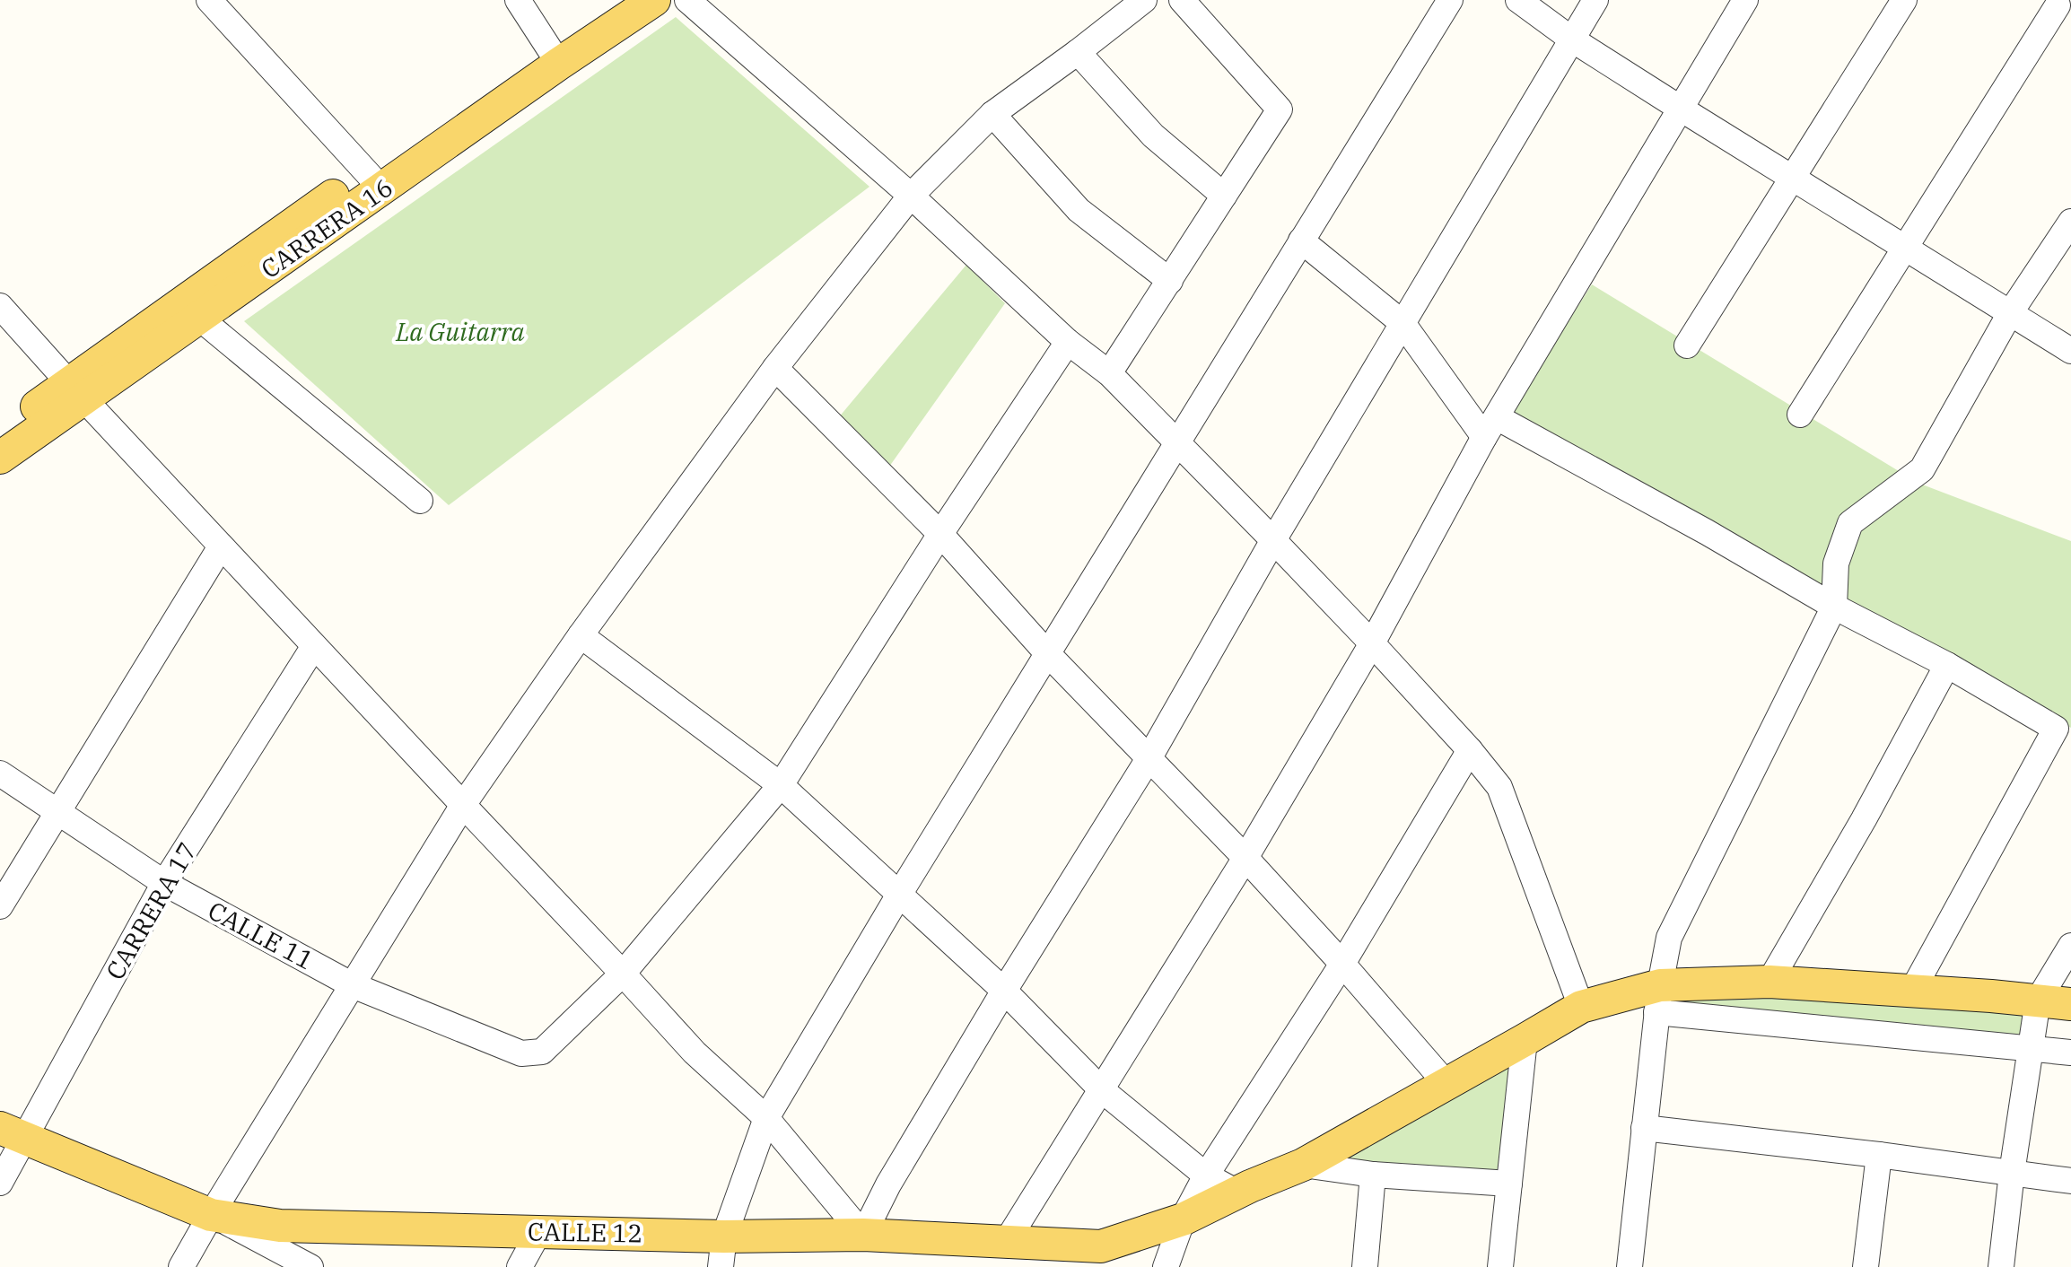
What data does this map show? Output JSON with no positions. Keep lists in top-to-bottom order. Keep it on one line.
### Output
{"streets":{"main road":["CARRERA 16","CALLE 12"],"street":["CARRERA 17","CALLE 11"]},"crossings":[["CARRERA 17","CALLE 11"],["CARRERA 17","CALLE 12"]],"parks":["La Guitarra"]}
